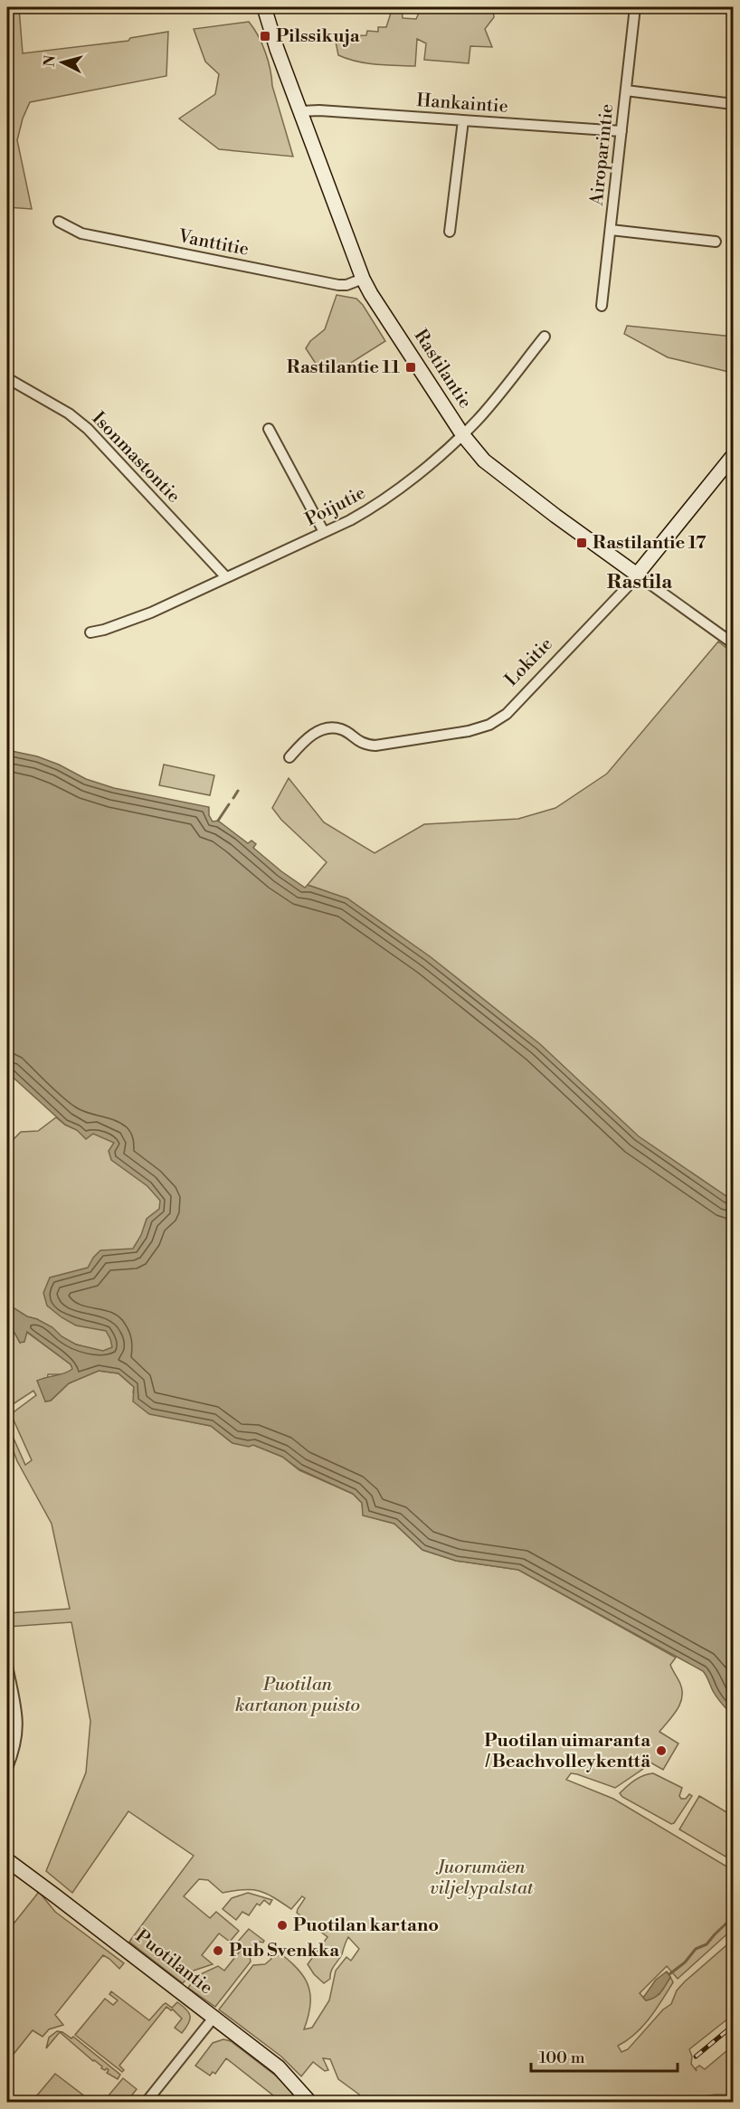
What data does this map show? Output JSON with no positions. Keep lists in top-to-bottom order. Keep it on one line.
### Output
{"streets":{"street":["Hankaintie","Airoparintie","Vanttitie","Rastilantie","Isonmastontie","Poijutie","Lokitie","Puotilantie"]},"crossings":[["Hankaintie","Airoparintie"],["Hankaintie","Rastilantie"],["Vanttitie","Rastilantie"],["Rastilantie","Poijutie"],["Rastilantie","Lokitie"],["Isonmastontie","Poijutie"]],"districts":["Rastila"],"parks":["Puotilan kartanon puisto","Juorumäen viljelypalstat"],"places":{"transit":["Pilssikuja","Rastilantie 11","Rastilantie 17"],"other":["Puotilan uimaranta / Beachvolleykenttä","Puotilan kartano","Pub Svenkka"]},"scale_bar":"100 m","north":"left"}
